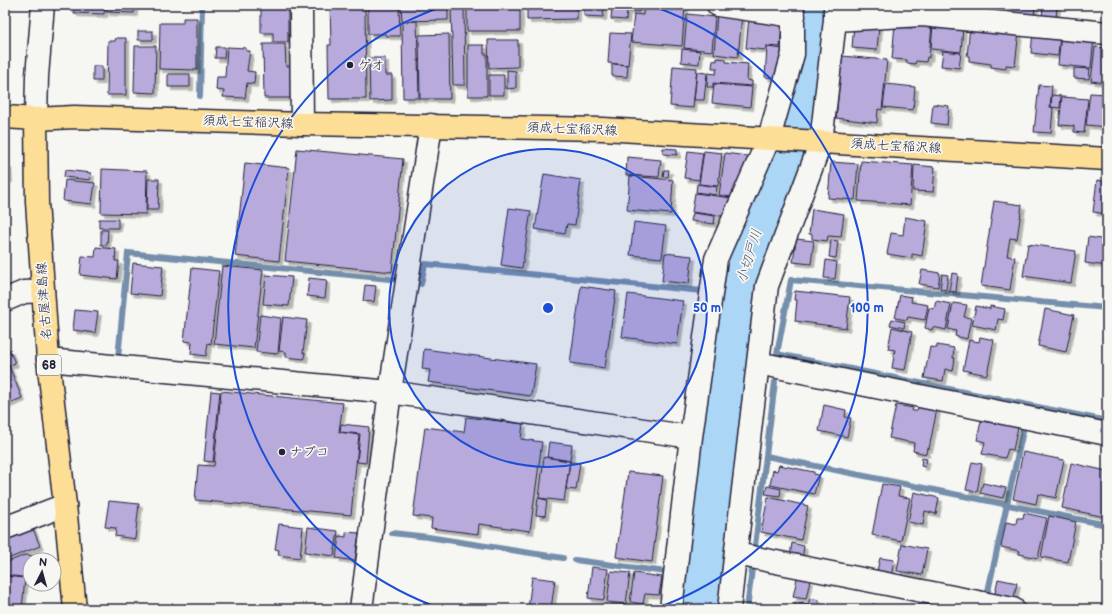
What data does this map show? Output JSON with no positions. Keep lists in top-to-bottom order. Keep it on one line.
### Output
{"streets":{"main road":["須成七宝稲沢線","名古屋津島線","68"]},"crossings":[["須成七宝稲沢線","名古屋津島線"]],"water":["小切戸川"],"places":["ゲオ","ナブコ"],"north":"top","rings":["50 m","100 m"]}
